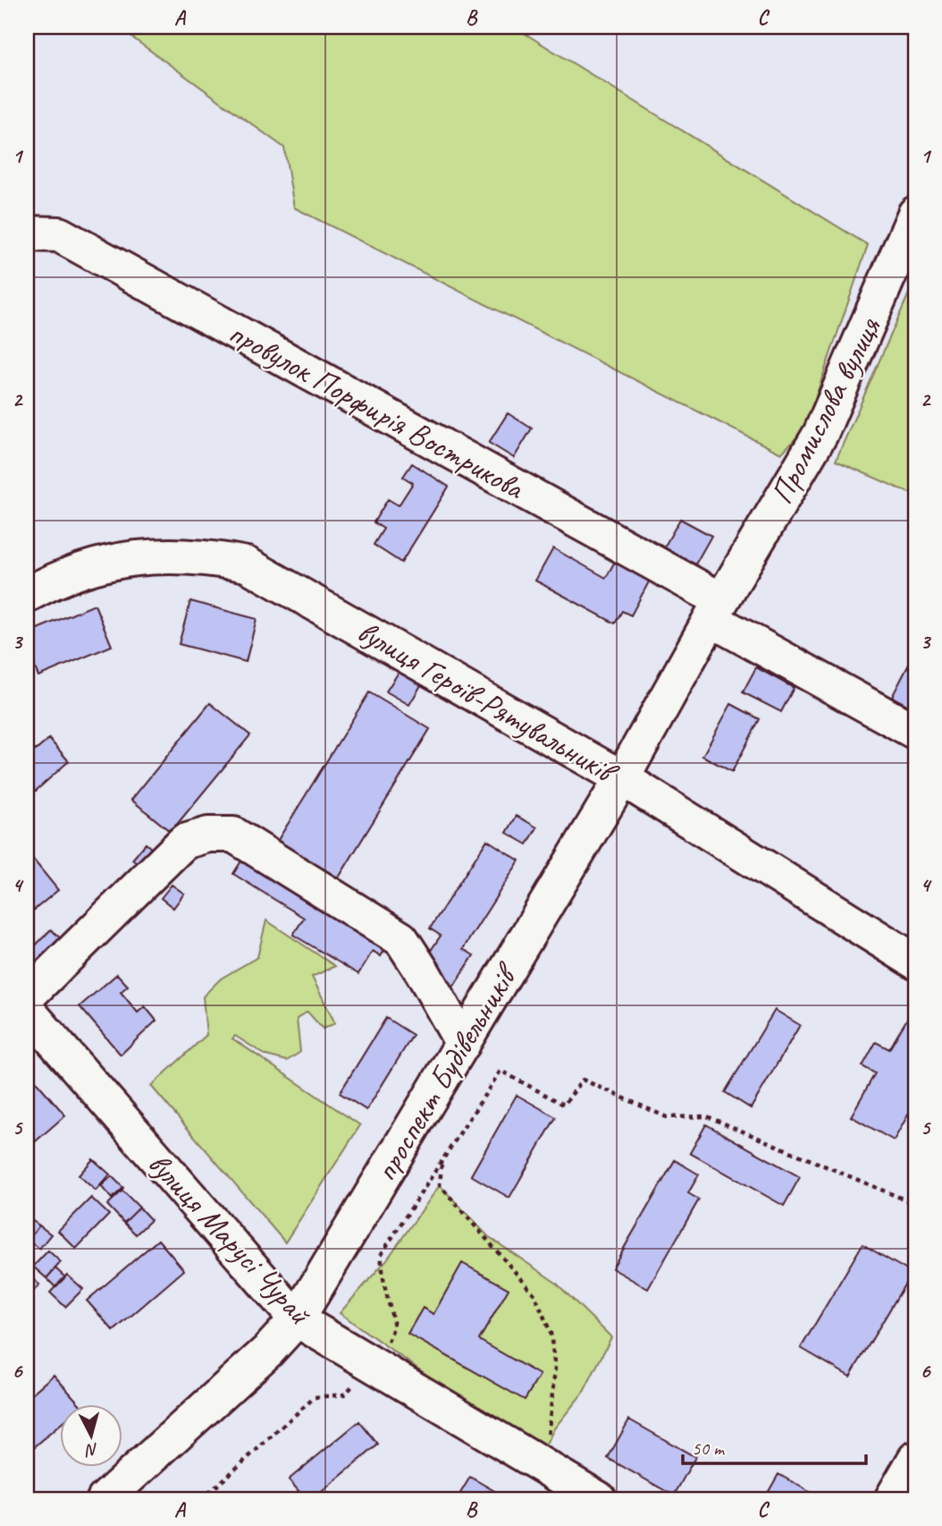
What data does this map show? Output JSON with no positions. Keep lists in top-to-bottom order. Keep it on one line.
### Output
{"streets":{"street":["провулок Порфирія Вострикова","Промислова вулиця","вулиця Героїв-Рятувальників","проспект Будівельників","вулиця Марусі Чурай"]},"crossings":[["провулок Порфирія Вострикова","Промислова вулиця"],["провулок Порфирія Вострикова","проспект Будівельників"],["Промислова вулиця","проспект Будівельників"],["вулиця Героїв-Рятувальників","проспект Будівельників"],["проспект Будівельників","вулиця Марусі Чурай"]],"scale_bar":"50 m","north":"bottom","grid":{"columns":["A","B","C"],"rows":["1","2","3","4","5","6"]}}
